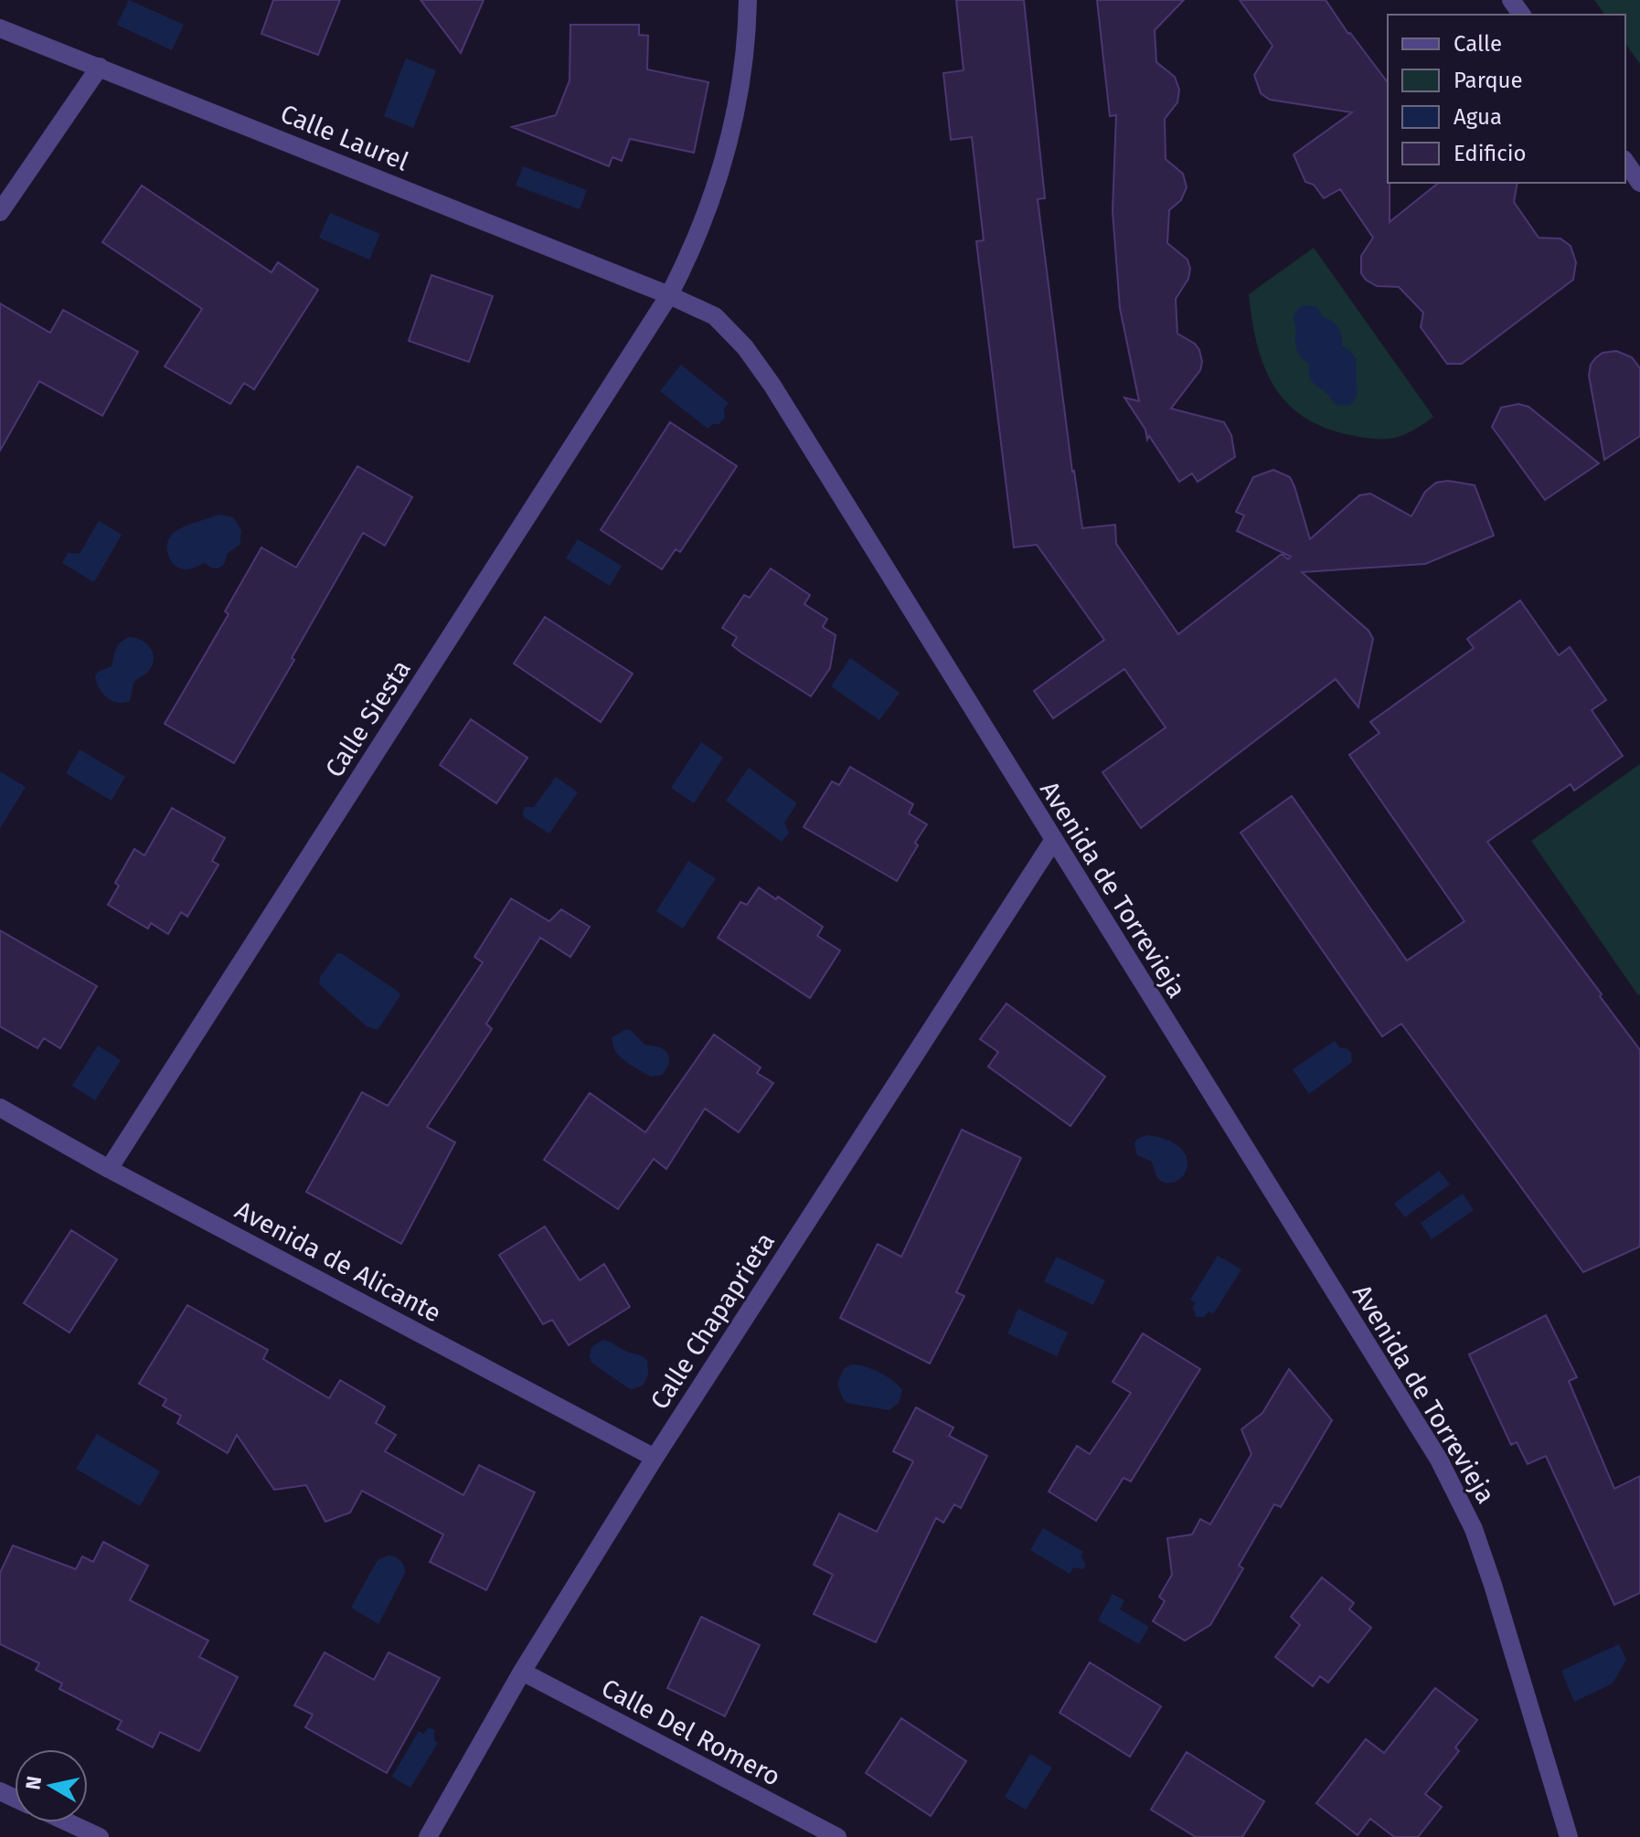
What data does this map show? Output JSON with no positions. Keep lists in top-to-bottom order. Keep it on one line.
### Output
{"streets":{"street":["Calle Laurel","Calle Siesta","Avenida de Torrevieja","Avenida de Alicante","Calle Chapaprieta","Calle Del Romero"]},"crossings":[["Calle Laurel","Calle Siesta"],["Calle Laurel","Avenida de Torrevieja"],["Calle Siesta","Avenida de Torrevieja"],["Calle Siesta","Avenida de Alicante"],["Avenida de Torrevieja","Calle Chapaprieta"],["Avenida de Alicante","Calle Chapaprieta"],["Calle Chapaprieta","Calle Del Romero"]],"legend":["Calle","Parque","Agua","Edificio"],"north":"left"}
